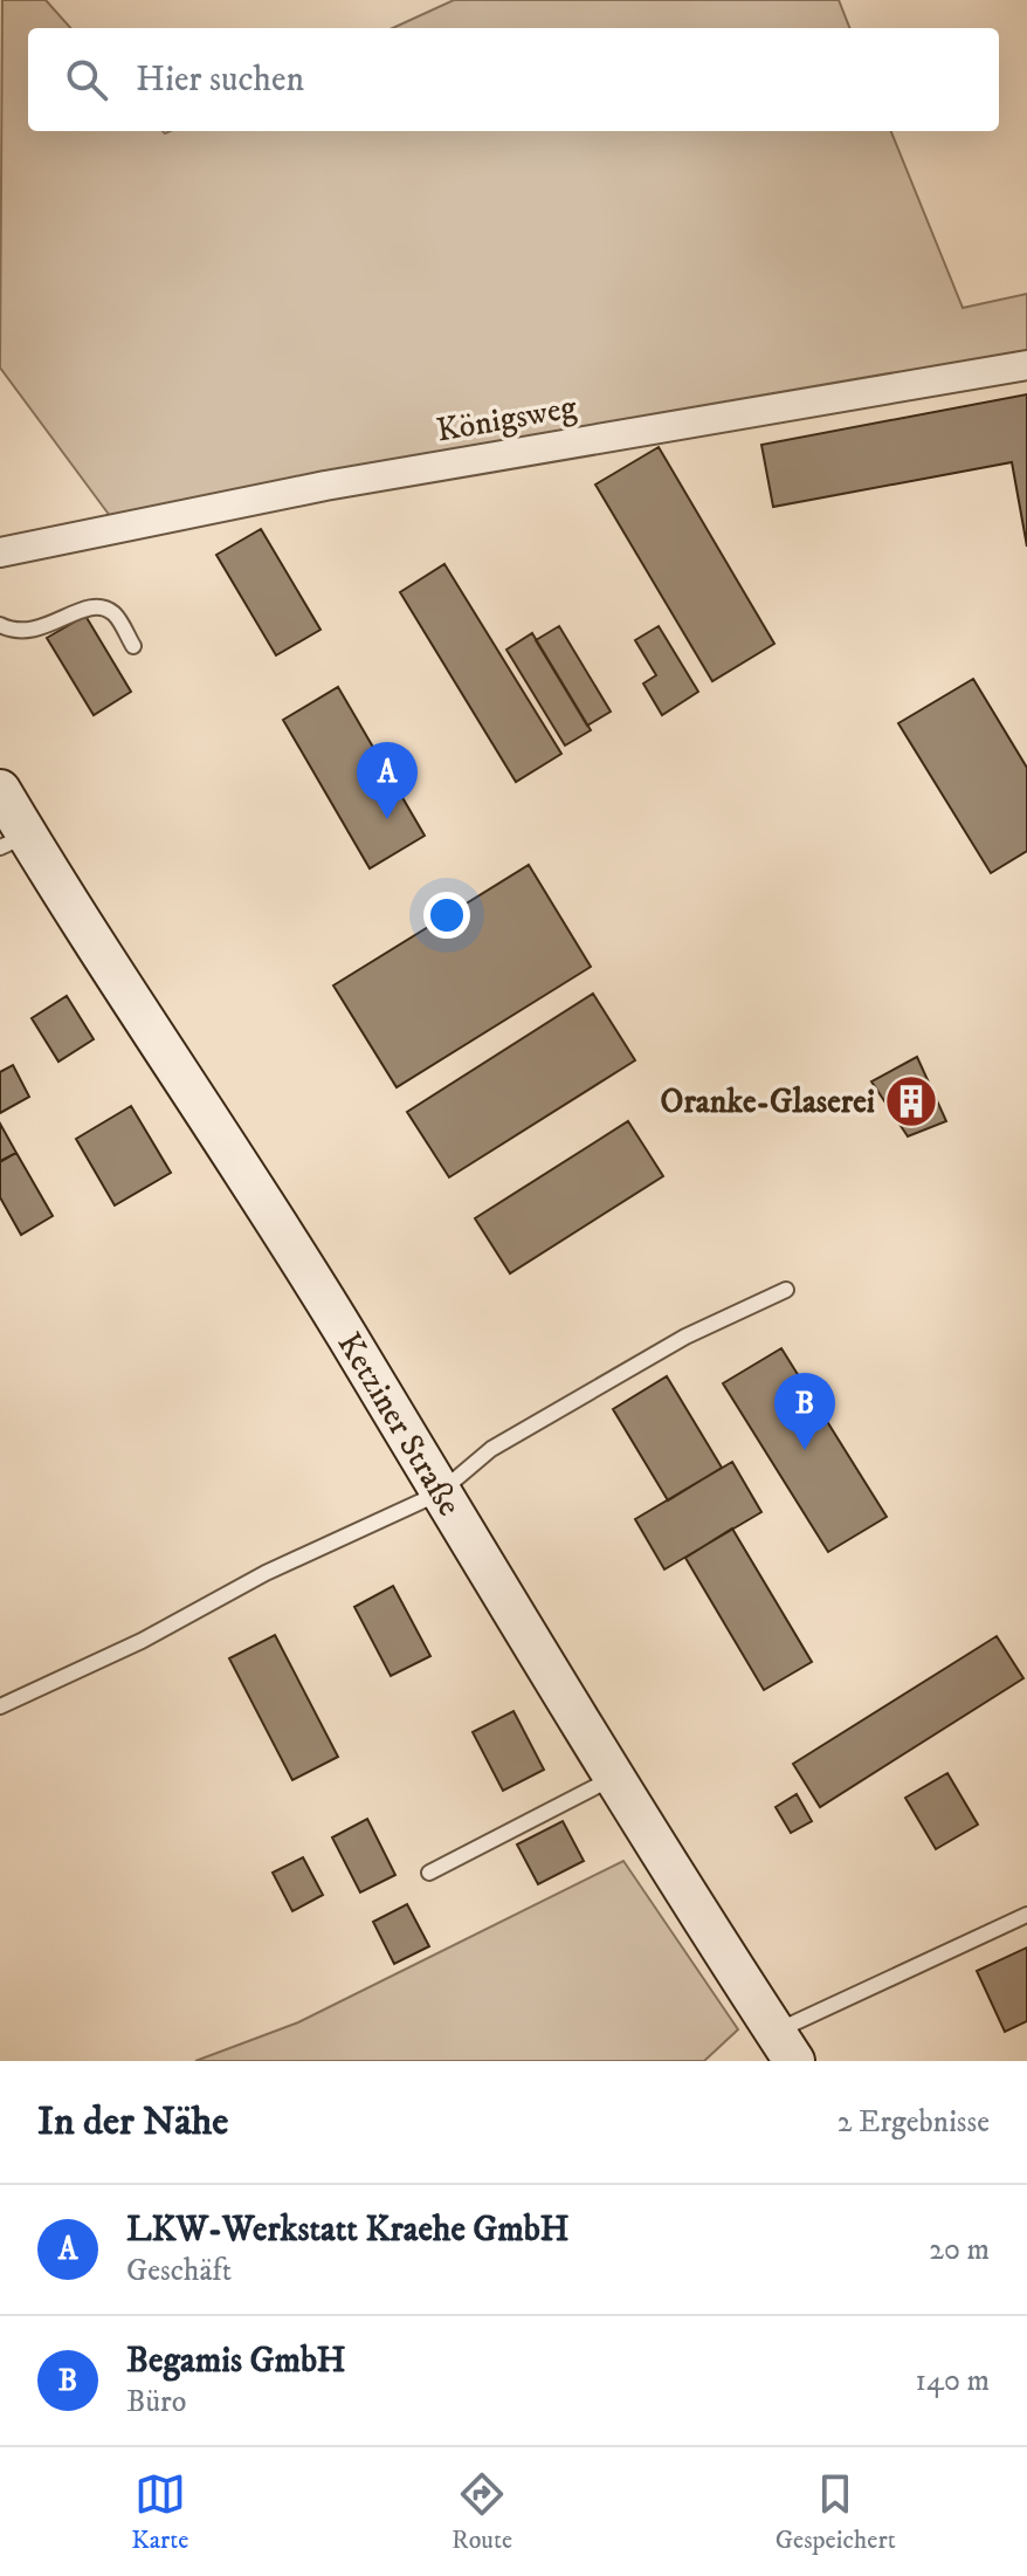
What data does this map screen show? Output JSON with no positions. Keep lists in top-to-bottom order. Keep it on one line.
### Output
{"streets":{"street":["Königsweg","Ketziner Straße"]},"places":{"building":["Oranke-Glaserei"]},"page":{"search":"Hier suchen","pins":["A","B"],"heading":["In der Nähe","2 Ergebnisse"],"list":[{"mark":"A","name":"LKW-Werkstatt Kraehe GmbH","note":"Geschäft","value":"20 m"},{"mark":"B","name":"Begamis GmbH","note":"Büro","value":"140 m"}],"nav":["Karte","Route","Gespeichert"]}}
